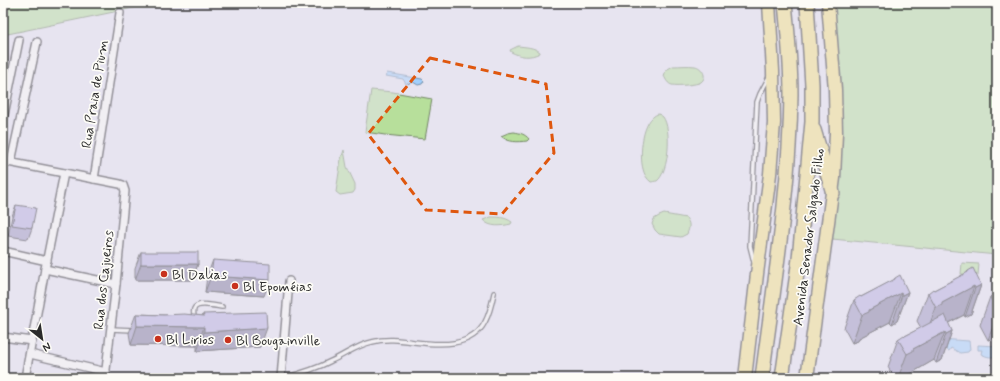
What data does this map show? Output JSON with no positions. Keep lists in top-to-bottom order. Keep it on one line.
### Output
{"streets":{"highway":["Avenida Senador Salgado Filho"],"street":["Rua Praia de Pium","Rua dos Cajueiros"]},"crossings":[["Rua Praia de Pium","Rua dos Cajueiros"]],"places":["Bl Dalias","Bl Epoméias","Bl Lirios","Bl Bougainville"],"north":"bottom right"}
